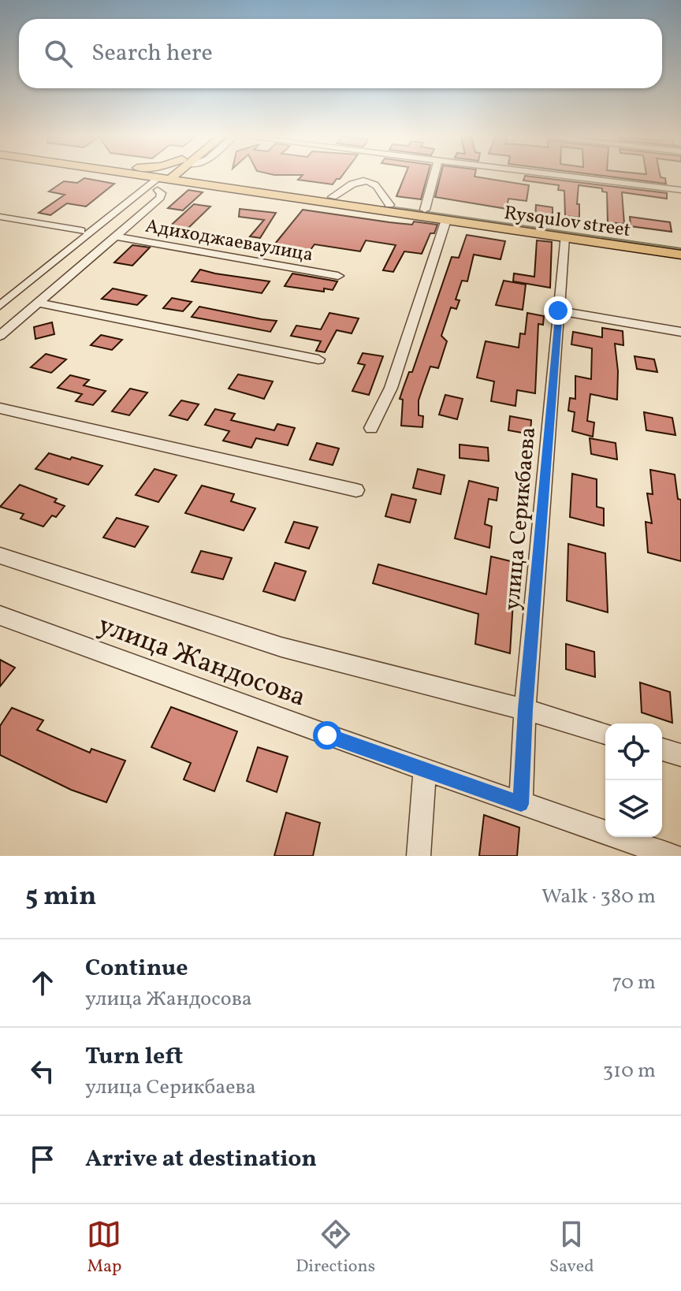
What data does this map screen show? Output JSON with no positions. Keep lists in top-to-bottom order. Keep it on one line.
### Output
{"streets":{"main road":["Rysqulov street"],"street":["Адиходжаеваулица","улица Серикбаева","улица Жандосова"]},"crossings":[["Rysqulov street","улица Серикбаева"],["улица Серикбаева","улица Жандосова"]],"page":{"search":"Search here","heading":["5 min","Walk · 380 m"],"list":[["Continue","улица Жандосова","70 m"],["Turn left","улица Серикбаева","310 m"],"Arrive at destination"],"nav":["Map","Directions","Saved"]}}
